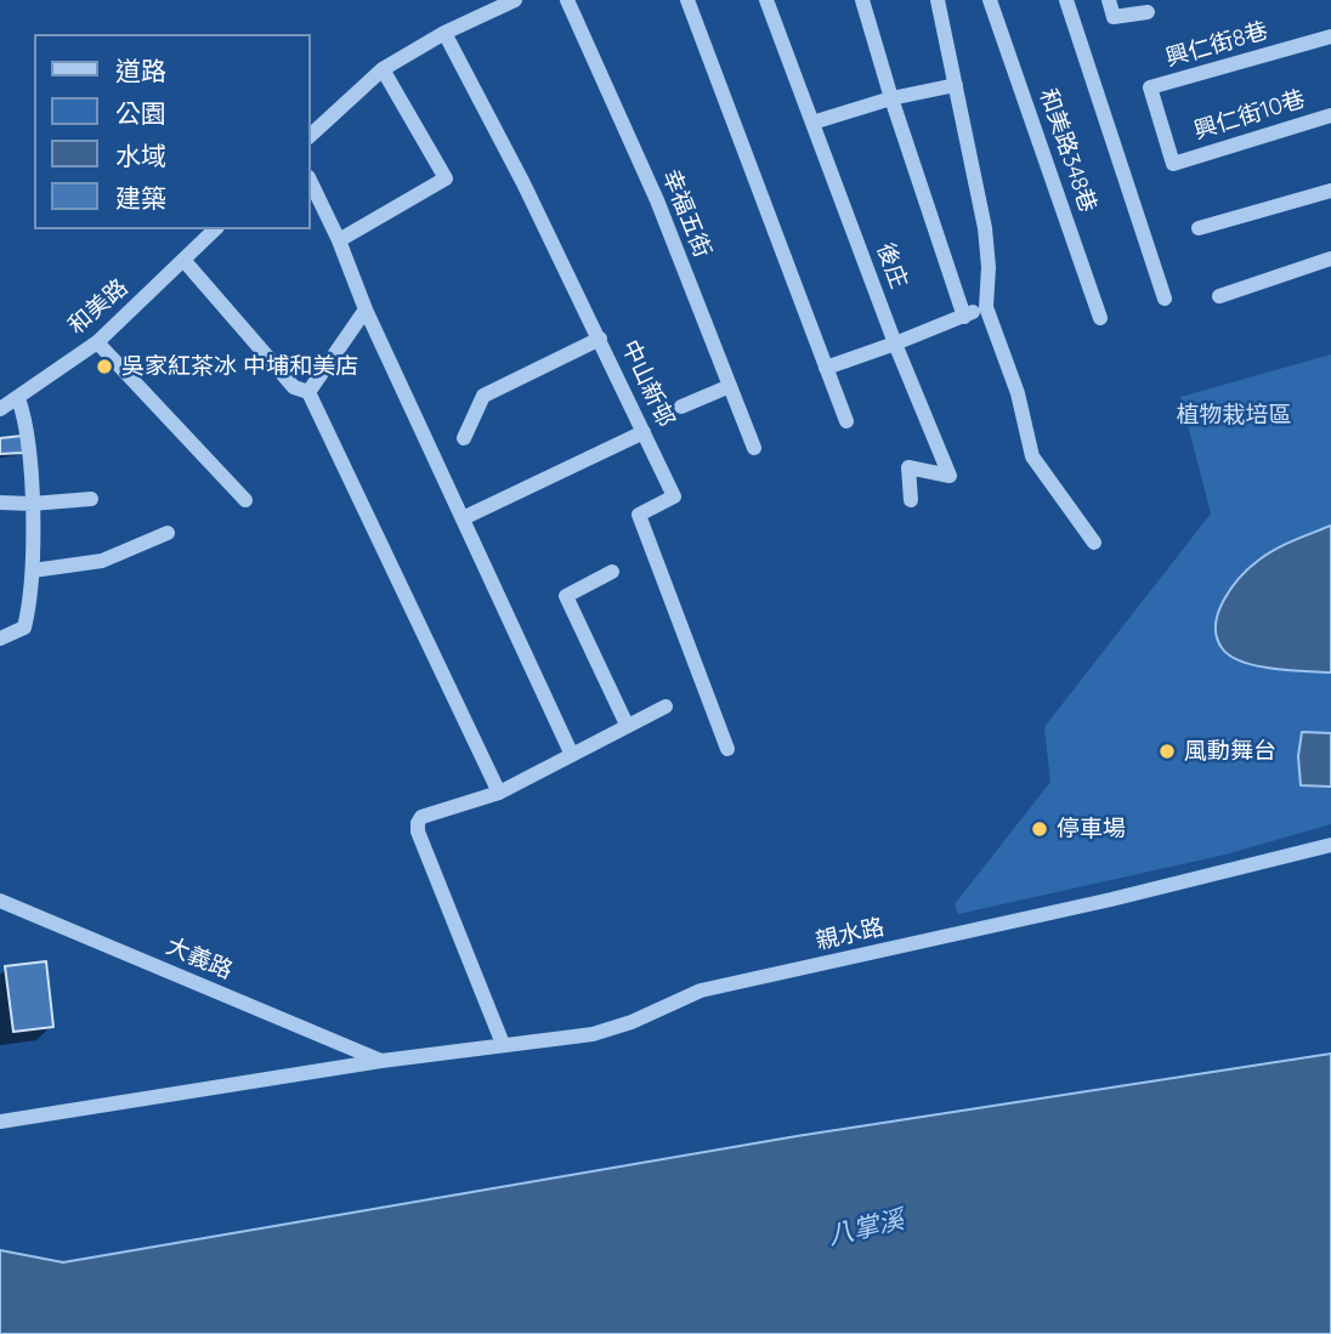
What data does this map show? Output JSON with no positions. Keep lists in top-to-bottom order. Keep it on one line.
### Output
{"streets":{"street":["興仁街8巷","興仁街10巷","和美路348巷","幸福五街","後庄","和美路","中山新邨","親水路","大義路"]},"crossings":[["興仁街8巷","興仁街10巷"],["親水路","大義路"]],"water":["八掌溪"],"parks":["植物栽培區"],"places":["吳家紅茶冰 中埔和美店","風動舞台","停車場"],"legend":["道路","公園","水域","建築"]}
